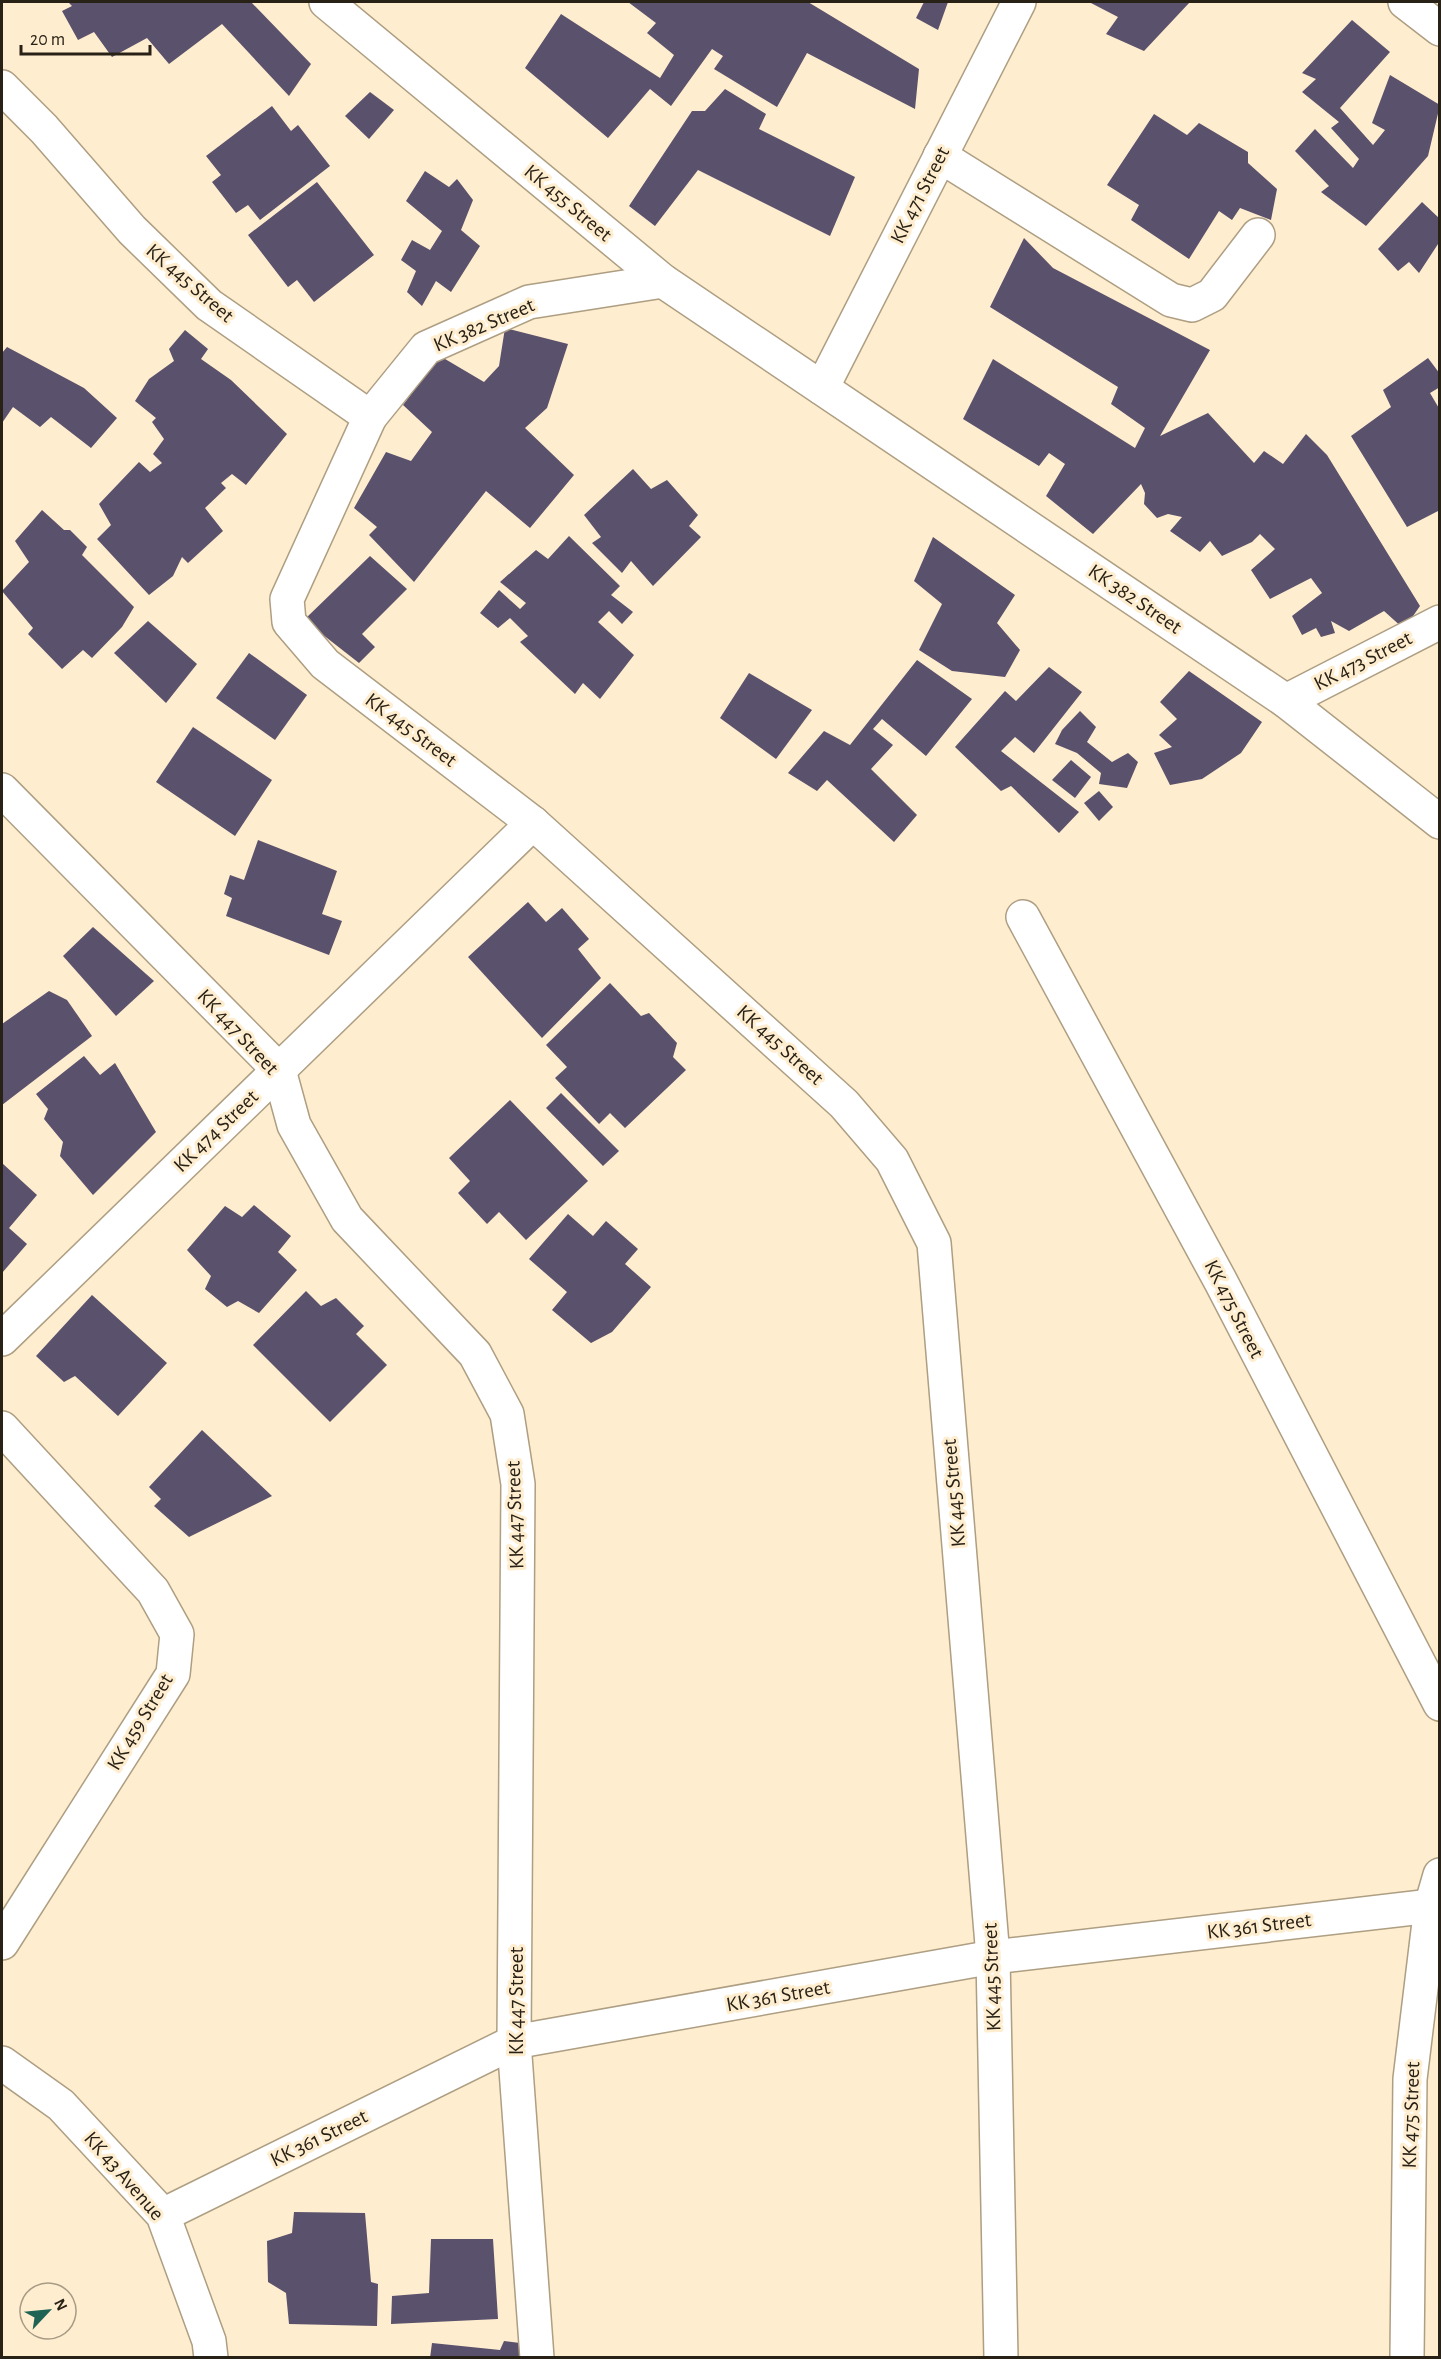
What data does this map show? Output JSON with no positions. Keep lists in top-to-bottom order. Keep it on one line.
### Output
{"streets":{"street":["KK 471 Street","KK 455 Street","KK 445 Street","KK 382 Street","KK 473 Street","KK 447 Street","KK 474 Street","KK 475 Street","KK 459 Street","KK 361 Street","KK 43 Avenue"]},"crossings":[["KK 471 Street","KK 455 Street"],["KK 471 Street","KK 382 Street"],["KK 455 Street","KK 382 Street"],["KK 445 Street","KK 382 Street"],["KK 445 Street","KK 474 Street"],["KK 445 Street","KK 361 Street"],["KK 382 Street","KK 473 Street"],["KK 447 Street","KK 474 Street"],["KK 447 Street","KK 361 Street"],["KK 475 Street","KK 361 Street"],["KK 361 Street","KK 43 Avenue"]],"scale_bar":"20 m","north":"top right"}
